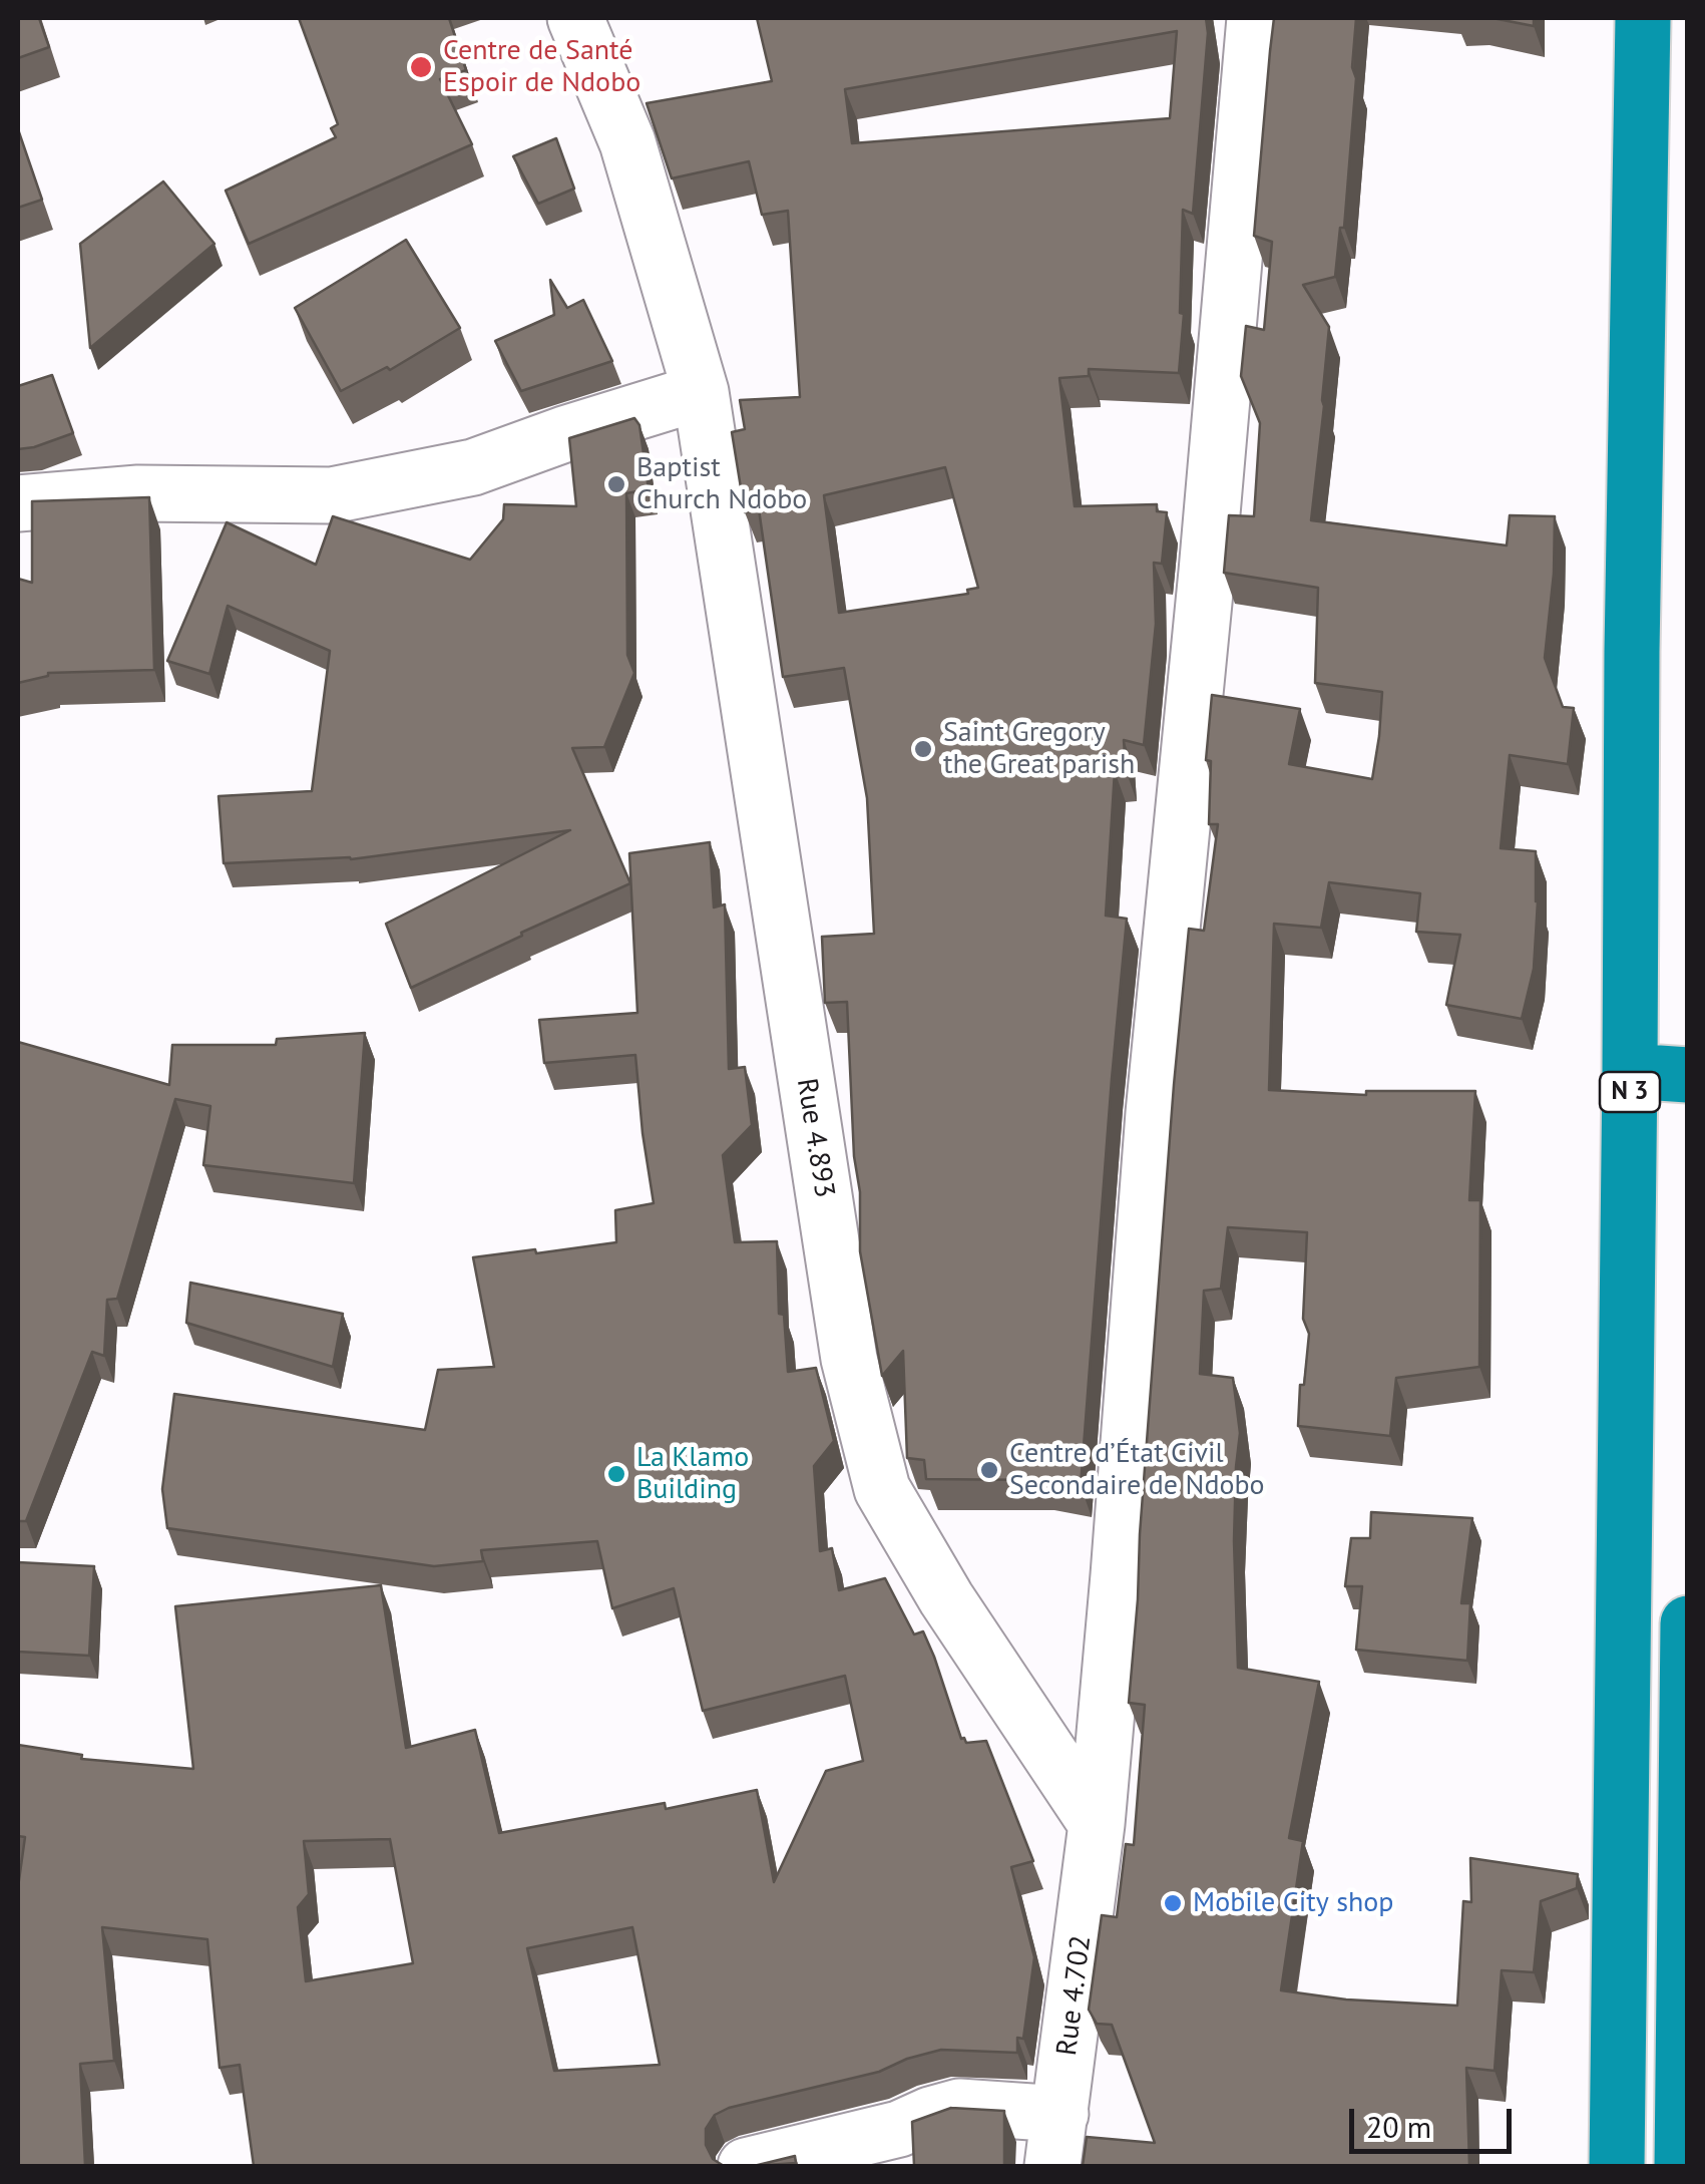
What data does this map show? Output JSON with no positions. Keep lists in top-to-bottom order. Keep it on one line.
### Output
{"streets":{"highway":["N 3"],"street":["Rue 4.893","Rue 4.702"]},"crossings":[["Rue 4.893","Rue 4.702"]],"places":["Centre de Santé Espoir de Ndobo","Baptist Church Ndobo","Saint Gregory the Great parish","Centre d’État Civil Secondaire de Ndobo","La Klamo Building","Mobile City shop"],"scale_bar":"20 m"}
